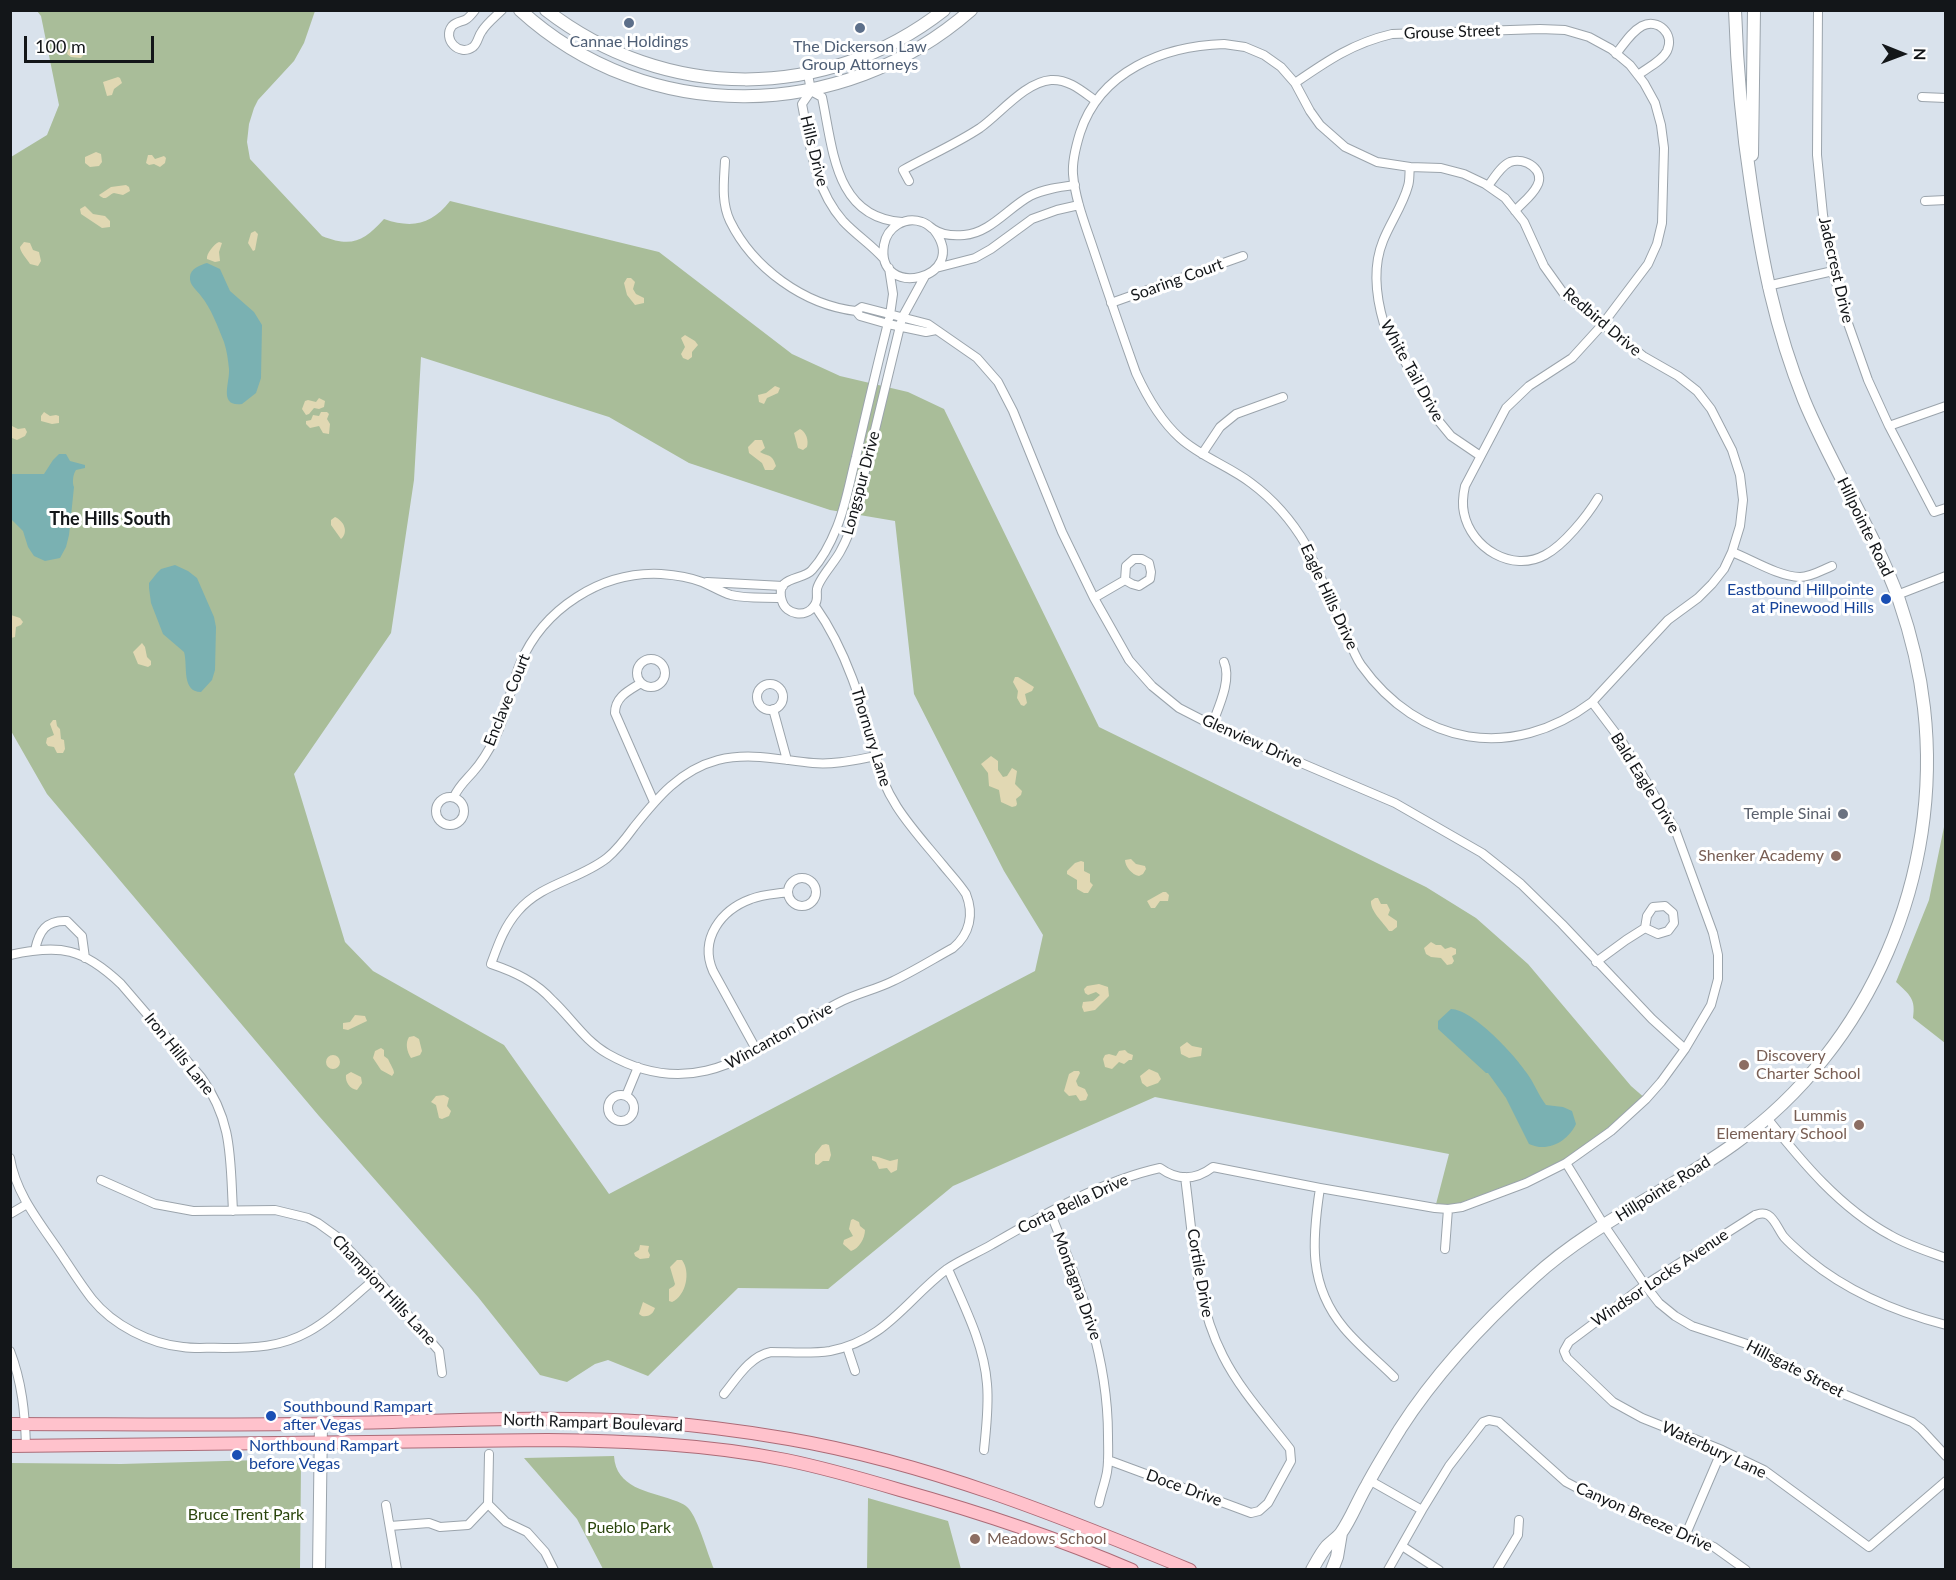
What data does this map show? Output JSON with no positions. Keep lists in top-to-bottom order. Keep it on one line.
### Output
{"streets":{"main road":["North Rampart Boulevard"],"street":["Grouse Street","Hills Drive","Jadecrest Drive","Soaring Court","Redbird Drive","White Tail Drive","Longspur Drive","Hillpointe Road","Eagle Hills Drive","Enclave Court","Thornury Lane","Glenview Drive","Bald Eagle Drive","Wincanton Drive","Iron Hills Lane","Corta Bella Drive","Cortile Drive","Windsor Locks Avenue","Montagna Drive","Champion Hills Lane","Hillsgate Street","Waterbury Lane","Doce Drive","Canyon Breeze Drive"]},"crossings":[["Grouse Street","Redbird Drive"],["Grouse Street","White Tail Drive"],["Hills Drive","Longspur Drive"],["Hills Drive","Eagle Hills Drive"],["Soaring Court","Eagle Hills Drive"],["Redbird Drive","White Tail Drive"],["Redbird Drive","Eagle Hills Drive"],["Redbird Drive","Bald Eagle Drive"],["Longspur Drive","Enclave Court"],["Longspur Drive","Thornury Lane"],["Longspur Drive","Glenview Drive"],["Hillpointe Road","Hillsgate Street"],["Eagle Hills Drive","Bald Eagle Drive"],["Thornury Lane","Wincanton Drive"],["Glenview Drive","Bald Eagle Drive"],["Bald Eagle Drive","Hillsgate Street"],["Iron Hills Lane","Champion Hills Lane"],["Corta Bella Drive","Cortile Drive"],["Corta Bella Drive","Montagna Drive"],["Cortile Drive","Doce Drive"],["Windsor Locks Avenue","Hillsgate Street"],["Windsor Locks Avenue","Waterbury Lane"],["Montagna Drive","Doce Drive"]],"districts":["The Hills South"],"parks":["Bruce Trent Park","Pueblo Park"],"places":["Cannae Holdings","The Dickerson Law Group Attorneys","Eastbound Hillpointe at Pinewood Hills","Temple Sinai","Shenker Academy","Discovery Charter School","Lummis Elementary School","Southbound Rampart after Vegas","Northbound Rampart before Vegas","Meadows School"],"scale_bar":"100 m","north":"right"}
